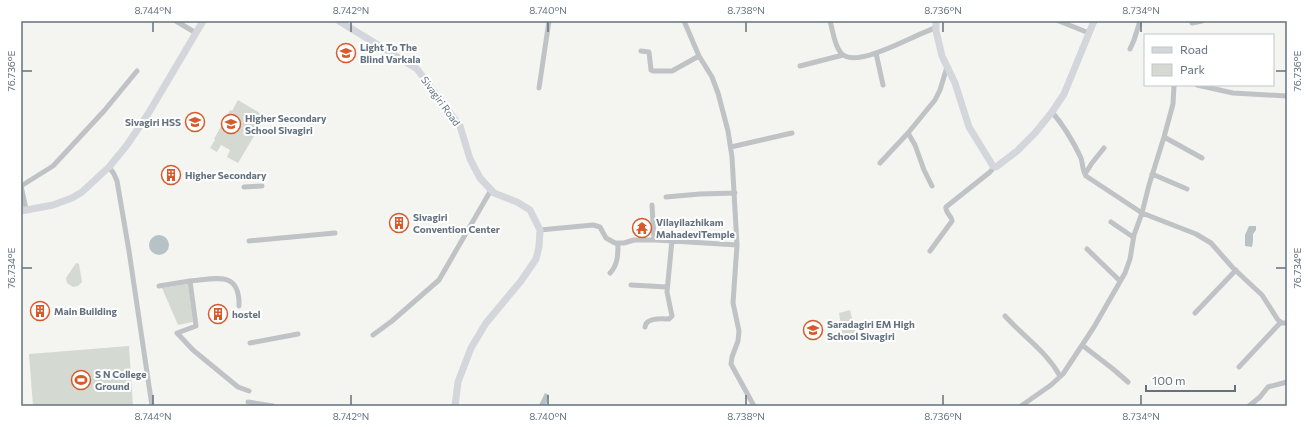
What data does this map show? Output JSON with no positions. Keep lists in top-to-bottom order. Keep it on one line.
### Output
{"streets":{"main road":["Sivagiri Road"]},"places":{"school or university":["Light To The Blind Varkala","Sivagiri HSS","Higher Secondary School Sivagiri","Saradagiri EM High School Sivagiri"],"building":["Higher Secondary","Sivagiri Convention Center","Main Building","hostel"],"temple":["Vilayilazhikam MahadeviTemple"],"sports":["S N College Ground"]},"legend":["Road","Park"],"scale_bar":"100 m","coordinates":["8.744°N","8.742°N","8.740°N","8.738°N","8.736°N","8.734°N","76.736°E","76.734°E"]}
